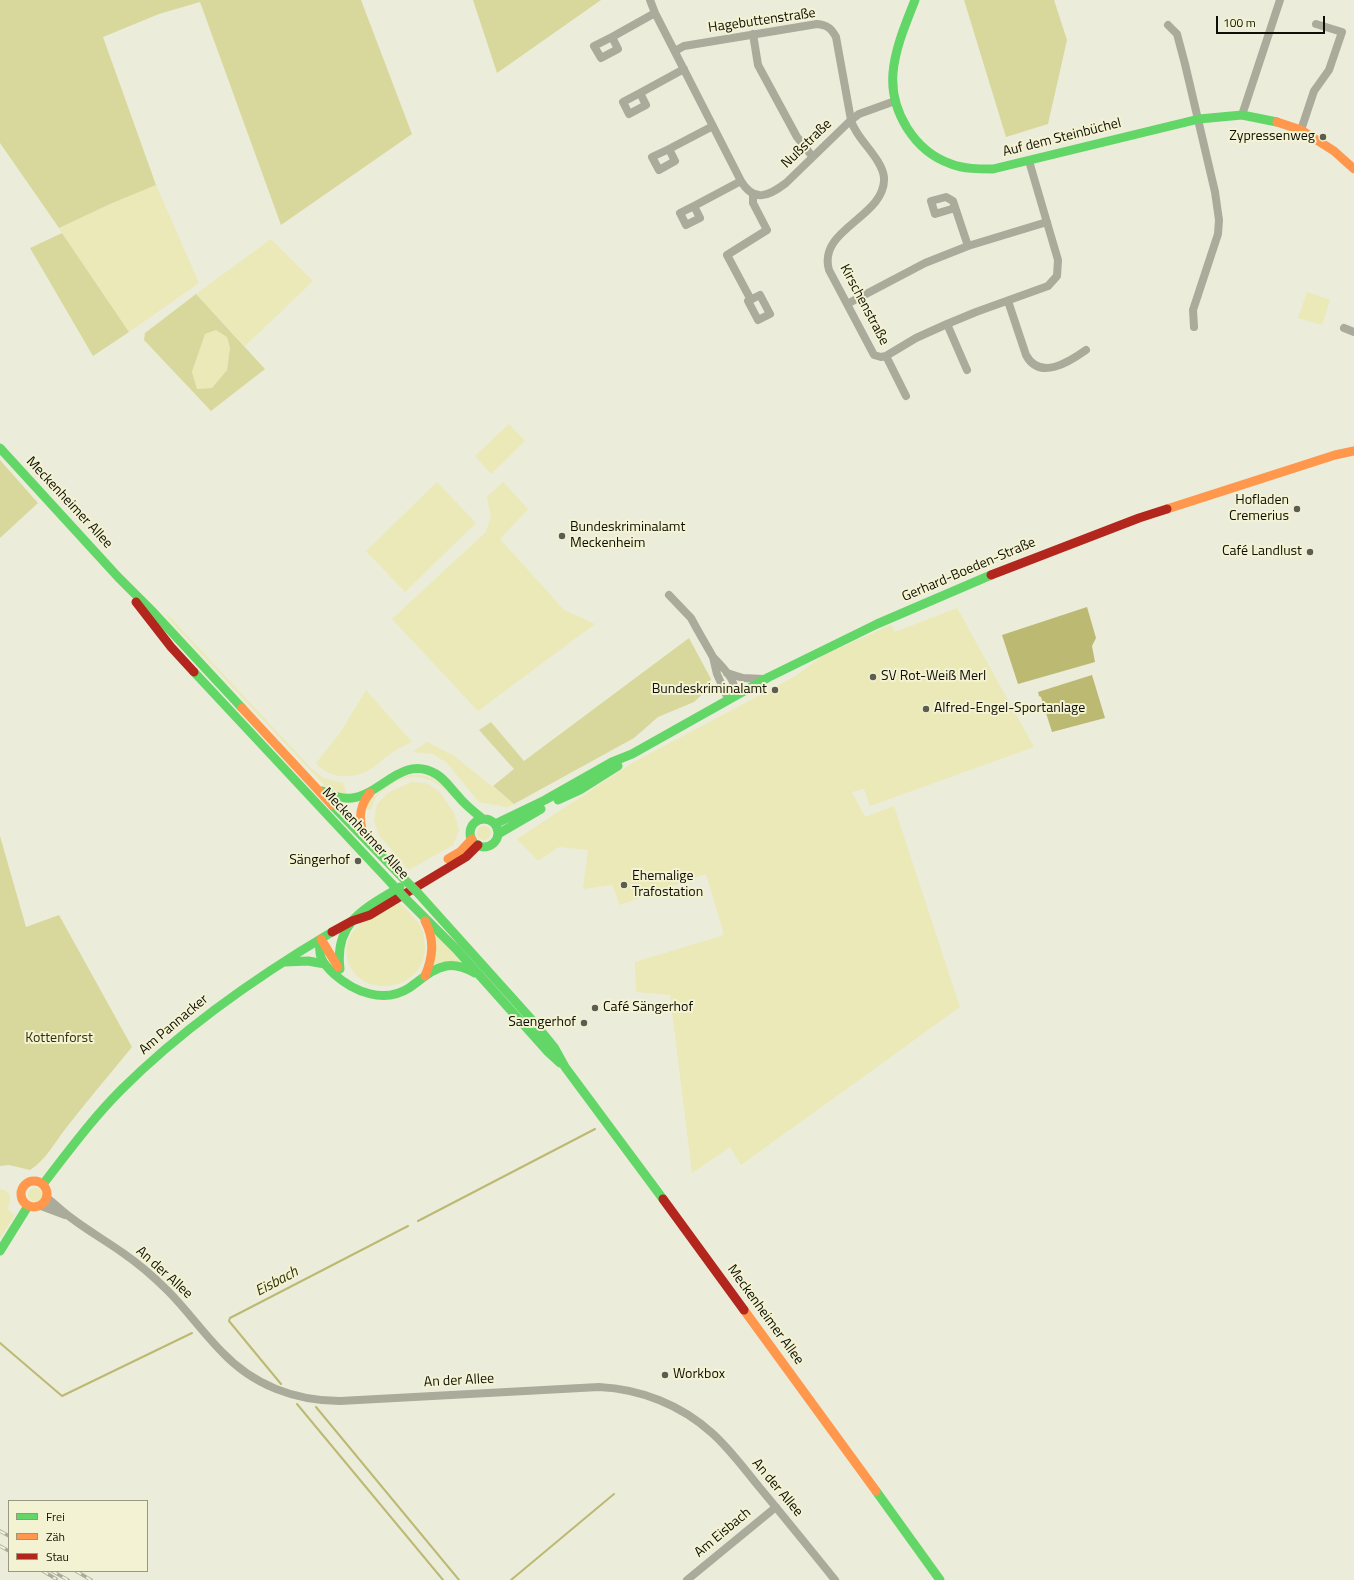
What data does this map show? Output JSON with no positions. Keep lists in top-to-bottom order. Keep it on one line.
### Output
{"streets":{"main road":["Auf dem Steinbüchel","Meckenheimer Allee","Gerhard-Boeden-Straße","Am Pannacker"],"street":["Hagebuttenstraße","Nußstraße","Kirschenstraße","An der Allee","Am Eisbach"]},"crossings":[["Hagebuttenstraße","Nußstraße"],["Hagebuttenstraße","Kirschenstraße"],["Auf dem Steinbüchel","Nußstraße"],["Auf dem Steinbüchel","Kirschenstraße"],["Nußstraße","Kirschenstraße"],["Gerhard-Boeden-Straße","Am Pannacker"],["Am Pannacker","An der Allee"],["An der Allee","Am Eisbach"]],"water":["Eisbach"],"parks":["Kottenforst"],"places":["Zypressenweg","Hofladen Cremerius","Bundeskriminalamt Meckenheim","Café Landlust","SV Rot-Weiß Merl","Bundeskriminalamt","Alfred-Engel-Sportanlage","Sängerhof","Ehemalige Trafostation","Café Sängerhof","Saengerhof","Workbox"],"legend":["Frei","Zäh","Stau"],"scale_bar":"100 m"}
